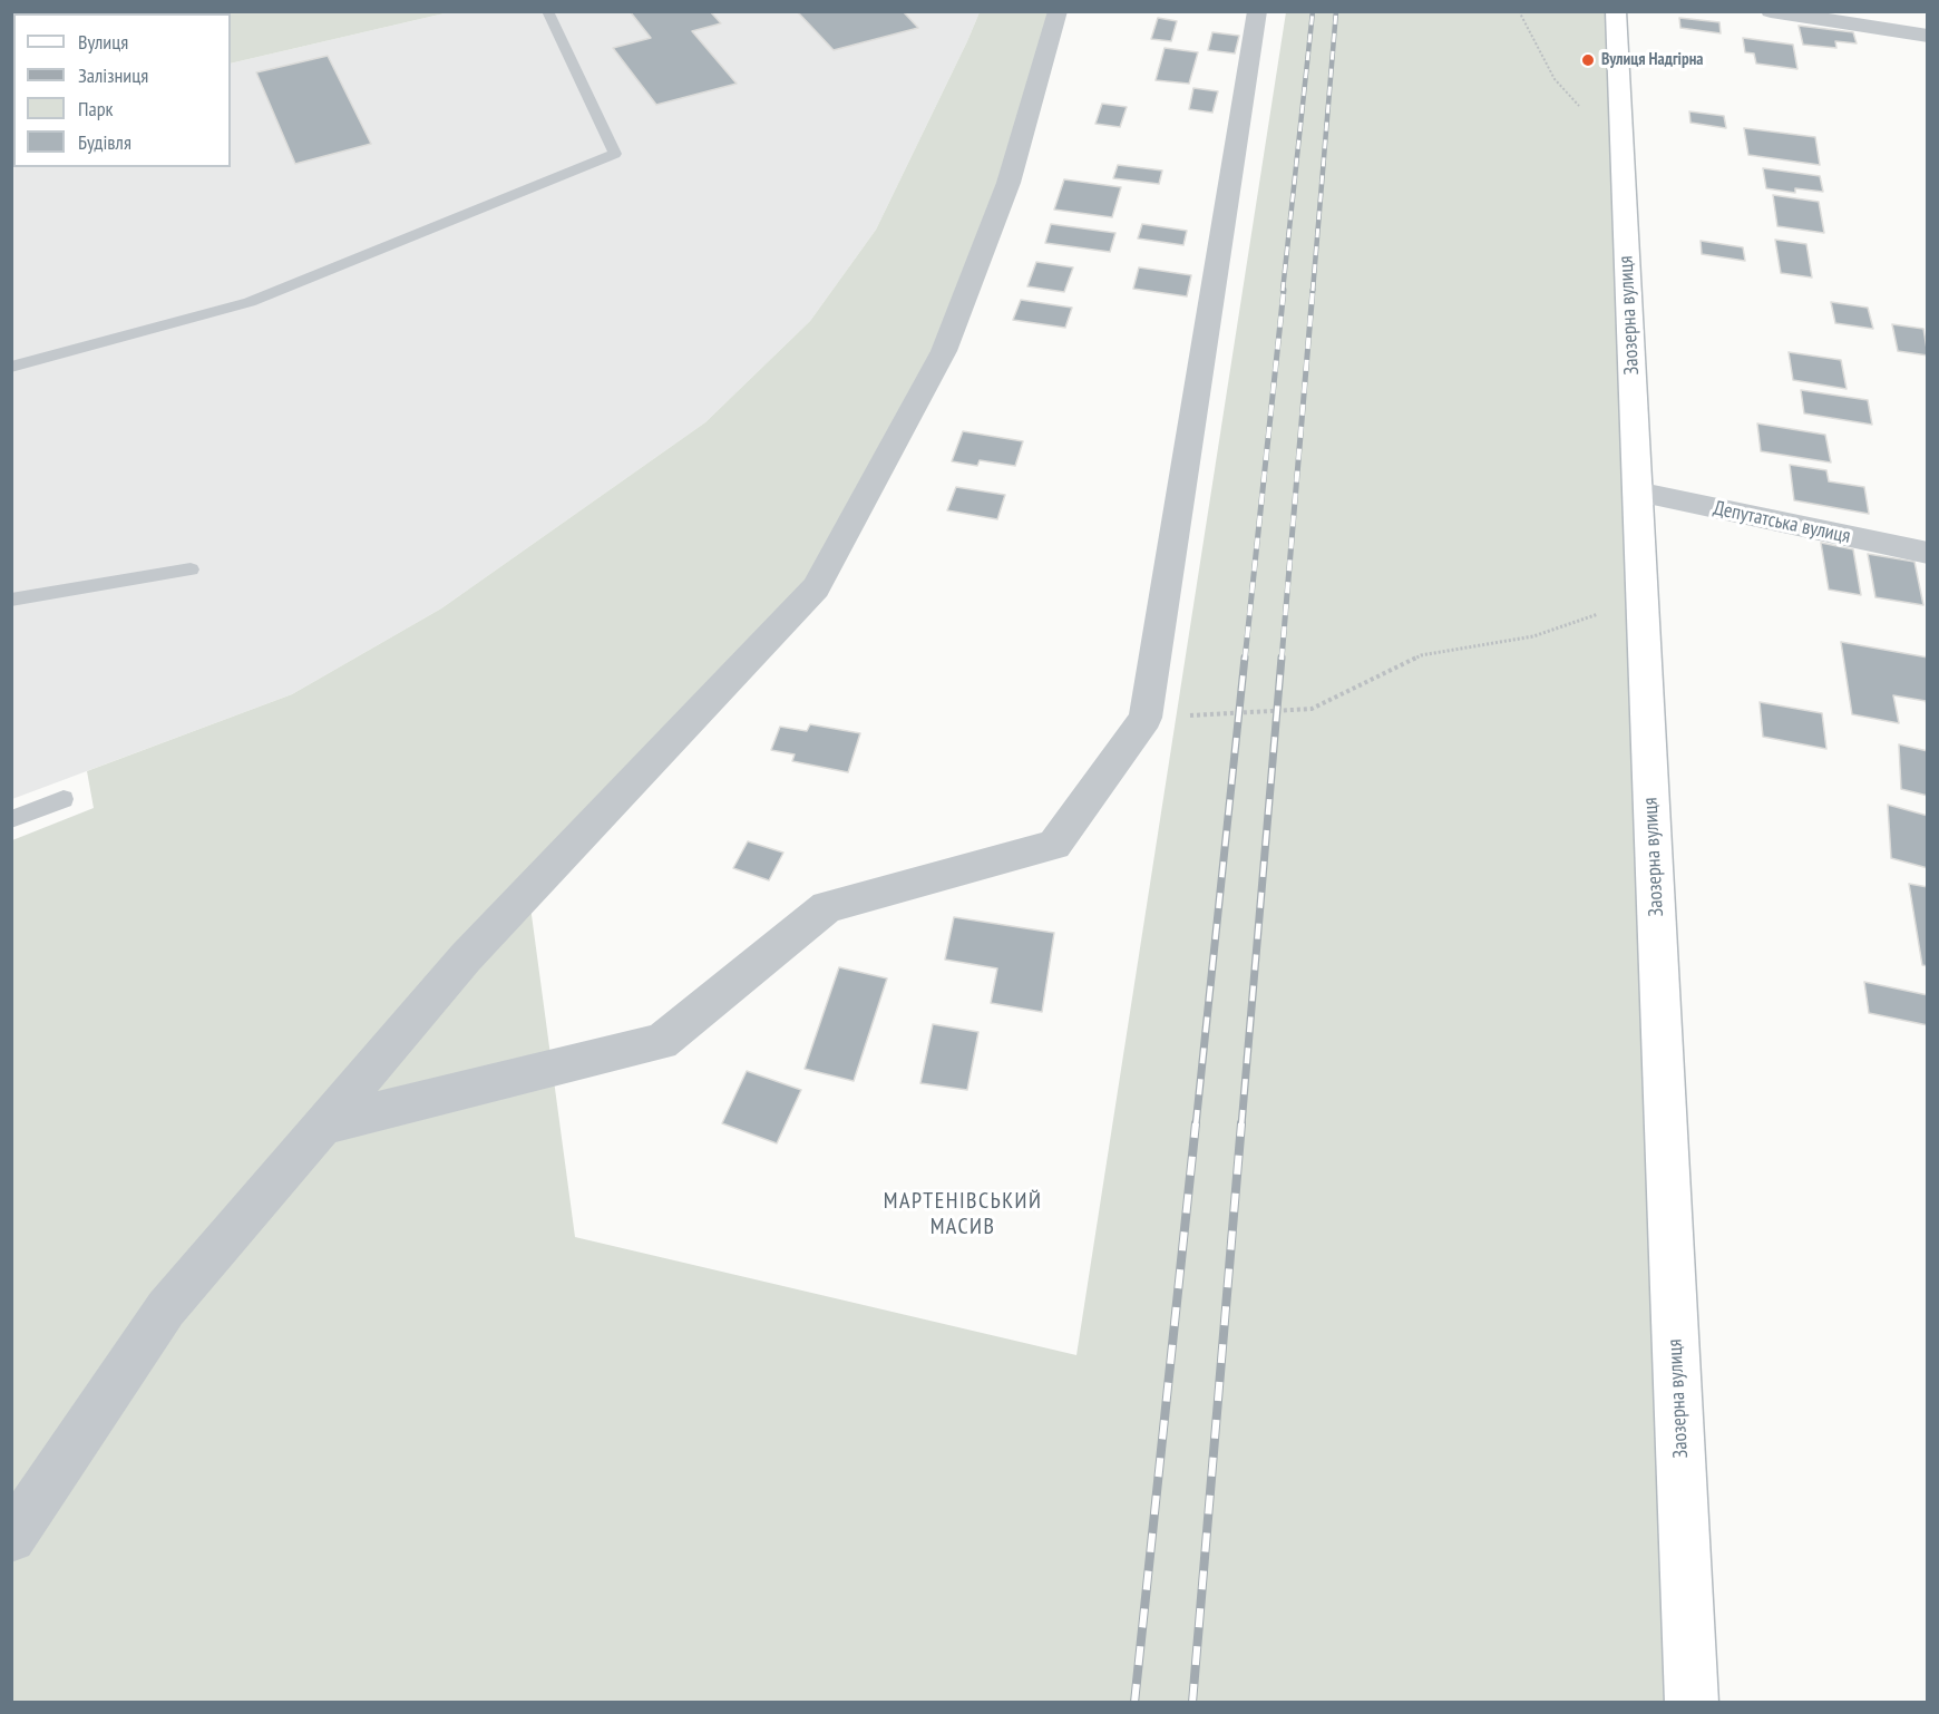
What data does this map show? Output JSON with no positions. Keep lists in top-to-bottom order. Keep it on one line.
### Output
{"streets":{"street":["Заозерна вулиця","Депутатська вулиця"]},"crossings":[["Заозерна вулиця","Депутатська вулиця"]],"districts":["МАРТЕНІВСЬКИЙ МАСИВ"],"places":["Вулиця Надгірна"],"legend":["Вулиця","Залізниця","Парк","Будівля"]}
